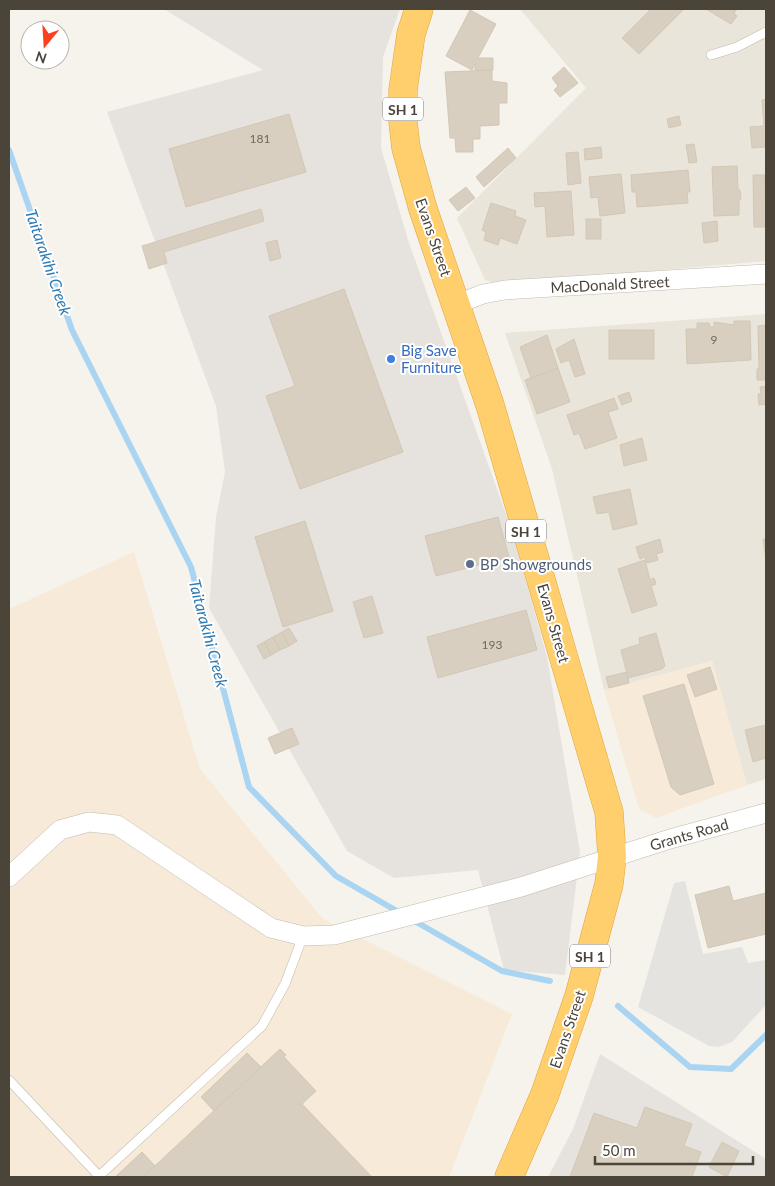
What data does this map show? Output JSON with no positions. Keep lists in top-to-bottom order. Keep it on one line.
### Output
{"streets":{"highway":["SH 1","Evans Street"],"street":["MacDonald Street","Grants Road"]},"crossings":[["Evans Street","MacDonald Street"],["Evans Street","Grants Road"]],"water":["Taitarakihi Creek"],"places":["Big Save Furniture","BP Showgrounds"],"house_numbers":["181","9","193"],"scale_bar":"50 m","north":"bottom"}
